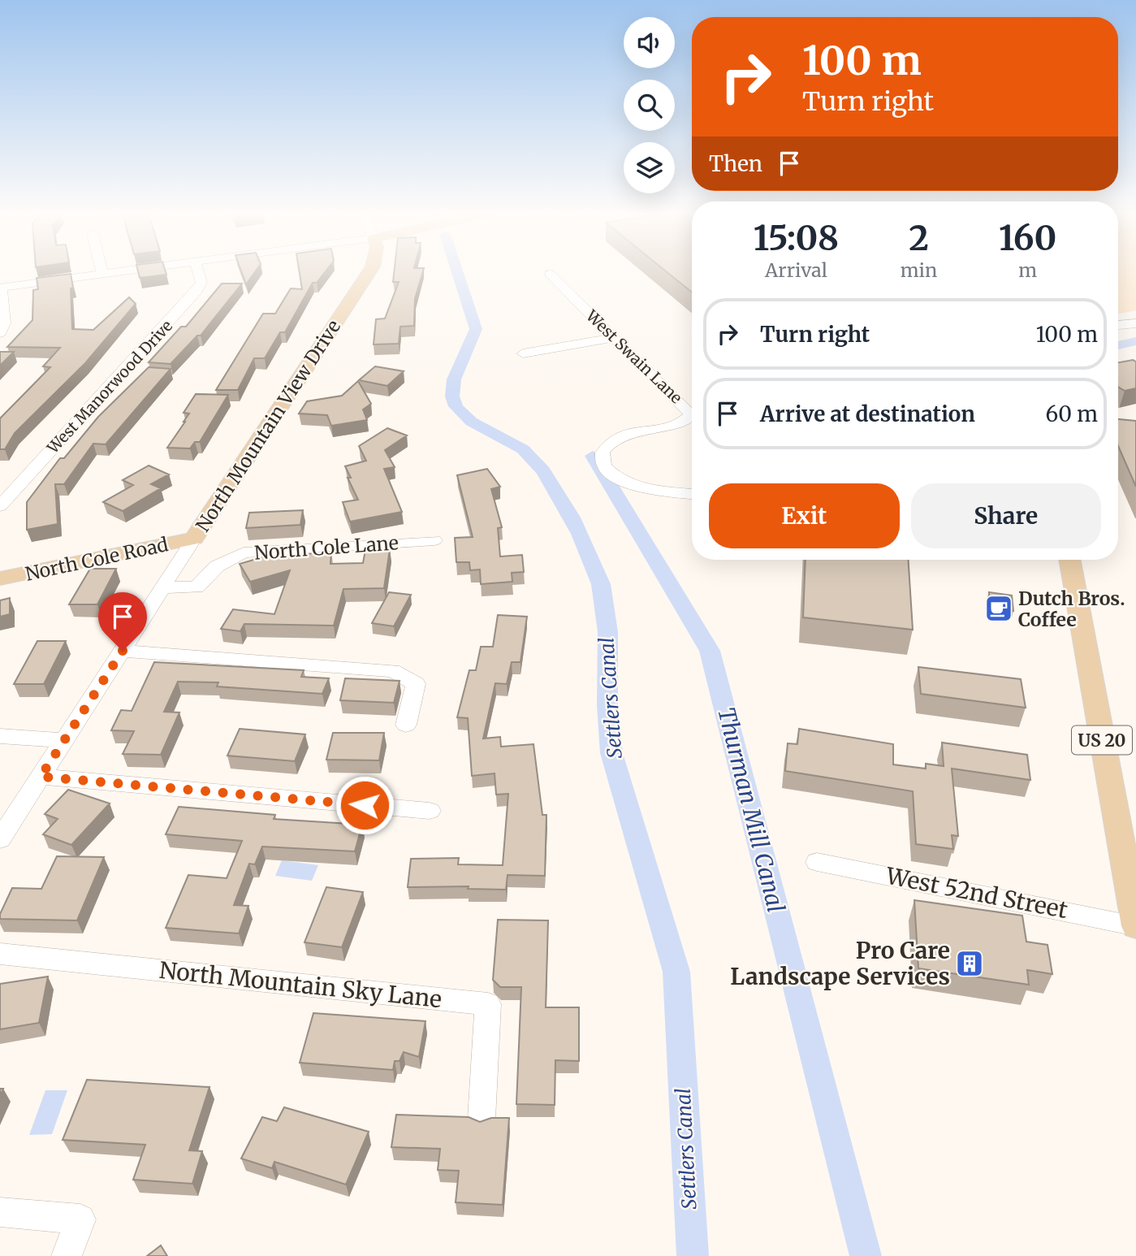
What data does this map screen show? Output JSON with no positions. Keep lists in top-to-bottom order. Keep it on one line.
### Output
{"streets":{"main road":["North Mountain View Drive","North Cole Road","US 20"],"street":["West Swain Lane","West Manorwood Drive","North Cole Lane","West 52nd Street","North Mountain Sky Lane"]},"crossings":[["North Mountain View Drive","North Cole Lane"],["North Mountain View Drive","North Cole Road"],["US 20","West 52nd Street"]],"water":["Settlers Canal","Thurman Mill Canal"],"places":{"cafe":["Dutch Bros. Coffee"],"building":["Pro Care Landscape Services"]},"page":{"turn":["100 m","Turn right"],"then":"Then","eta":["15:08","Arrival","2","min","160","m"],"list":[{"name":"Turn right","value":"100 m"},{"name":"Arrive at destination","value":"60 m"}],"buttons":["Exit","Share"]}}
